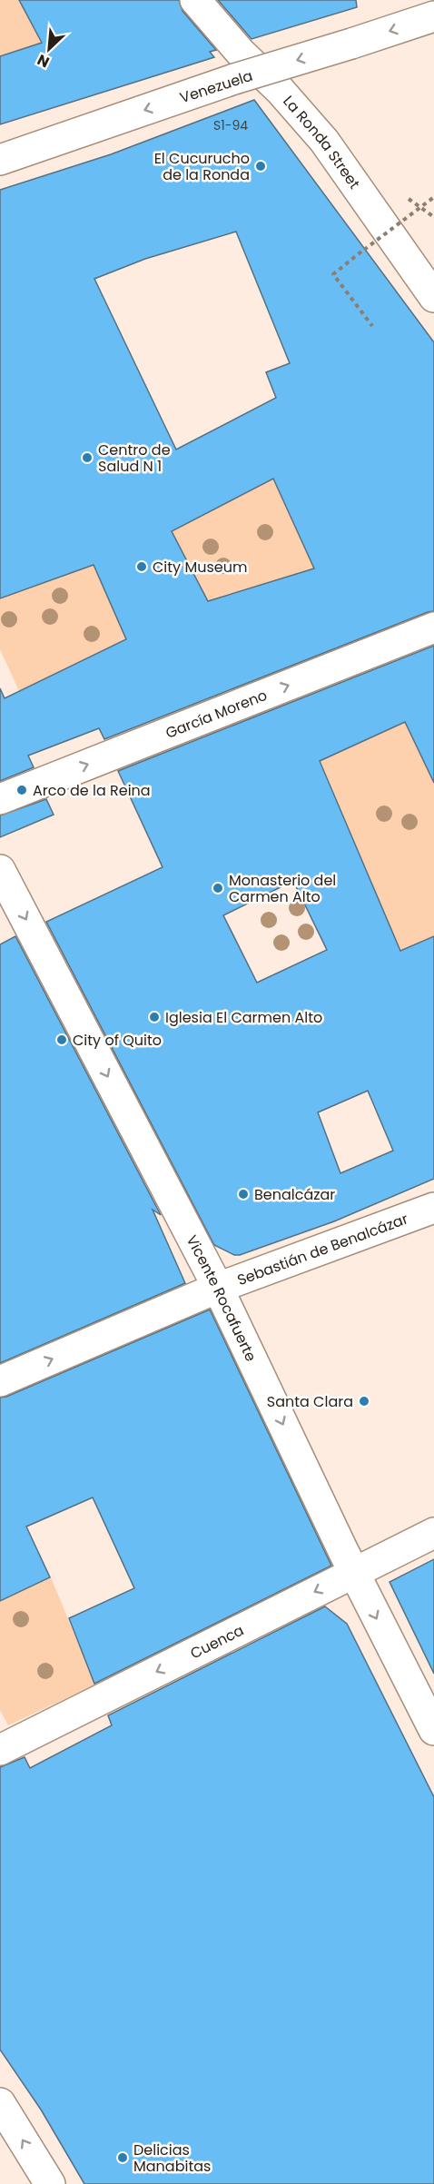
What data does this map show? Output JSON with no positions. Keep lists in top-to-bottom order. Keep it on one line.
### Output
{"streets":{"street":["Venezuela","La Ronda Street","García Moreno","Sebastián de Benalcázar","Vicente Rocafuerte","Cuenca"]},"crossings":[["Sebastián de Benalcázar","Vicente Rocafuerte"],["Vicente Rocafuerte","Cuenca"]],"one_way":["Venezuela","García Moreno","Sebastián de Benalcázar","Vicente Rocafuerte","Cuenca"],"places":["El Cucurucho de la Ronda","Centro de Salud N 1","City Museum","Arco de la Reina","Monasterio del Carmen Alto","Iglesia El Carmen Alto","City of Quito","Benalcázar","Santa Clara","Delicias Manabitas"],"house_numbers":["S1-94"],"north":"bottom left"}
